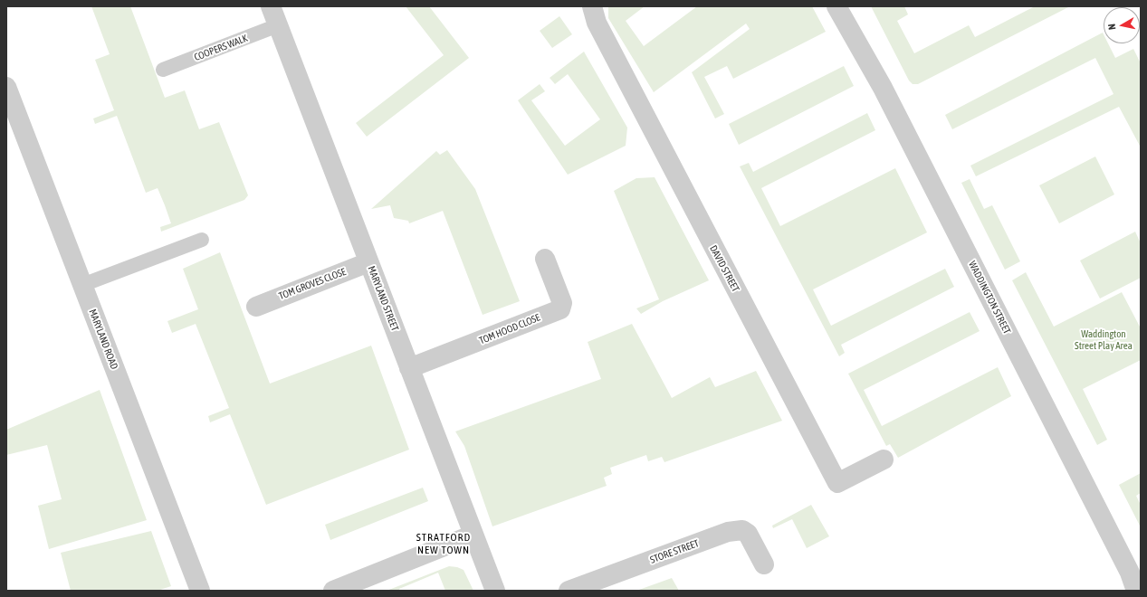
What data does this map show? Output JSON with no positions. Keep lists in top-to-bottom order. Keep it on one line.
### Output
{"streets":{"street":["DAVID STREET","TOM GROVES CLOSE","WADDINGTON STREET","MARYLAND STREET","TOM HOOD CLOSE","MARYLAND ROAD","STORE STREET"],"lane":["COOPERS WALK"]},"crossings":[["COOPERS WALK","MARYLAND STREET"],["TOM GROVES CLOSE","MARYLAND STREET"],["MARYLAND STREET","TOM HOOD CLOSE"]],"districts":["STRATFORD NEW TOWN"],"parks":["Waddington Street Play Area"],"north":"left"}
